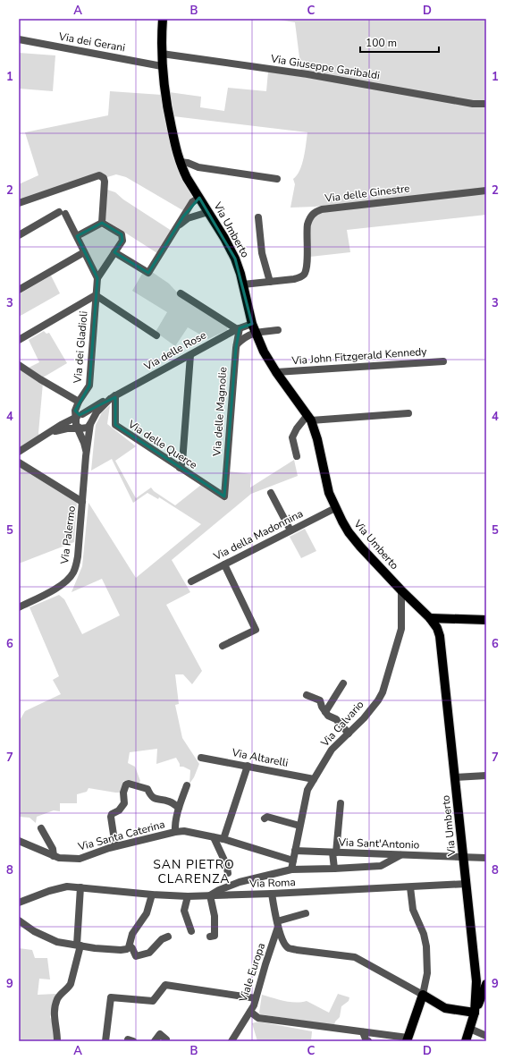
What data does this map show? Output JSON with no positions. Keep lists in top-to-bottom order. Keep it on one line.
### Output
{"streets":{"main road":["Via Umberto"],"street":["Via dei Gerani","Via Giuseppe Garibaldi","Via delle Ginestre","Via dei Gladioli","Via delle Rose","Via John Fitzgerald Kennedy","Via delle Magnolie","Via delle Querce","Via Palermo","Via della Madonnina","Via Calvario","Via Altarelli","Via Santa Caterina","Via Sant'Antonio","Via Roma","Viale Europa"]},"crossings":[["Via dei Gerani","Via Umberto"],["Via Giuseppe Garibaldi","Via Umberto"],["Via delle Ginestre","Via Umberto"],["Via Umberto","Via delle Rose"],["Via Umberto","Via John Fitzgerald Kennedy"],["Via Umberto","Via della Madonnina"],["Via Umberto","Via Calvario"],["Via Umberto","Via Sant'Antonio"],["Via Umberto","Via Roma"],["Via dei Gladioli","Via delle Rose"],["Via delle Rose","Via delle Magnolie"],["Via delle Rose","Via delle Querce"],["Via delle Magnolie","Via delle Querce"],["Via Calvario","Via Altarelli"],["Via Calvario","Via Santa Caterina"],["Via Calvario","Via Sant'Antonio"]],"districts":["SAN PIETRO CLARENZA"],"scale_bar":"100 m","grid":{"columns":["A","B","C","D"],"rows":["1","2","3","4","5","6","7","8","9"]}}
